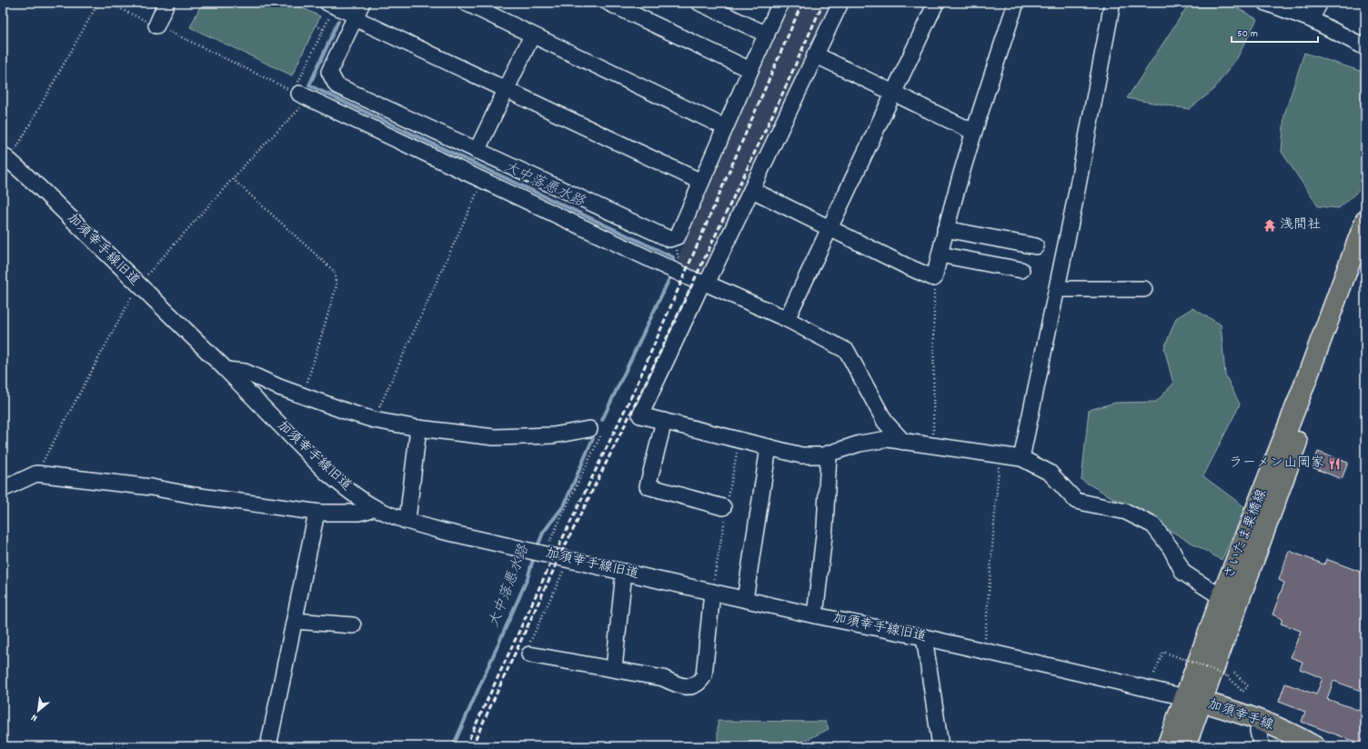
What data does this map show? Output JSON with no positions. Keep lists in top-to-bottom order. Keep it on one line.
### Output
{"streets":{"main road":["さいたま栗橋線","加須幸手線"],"street":["加須幸手線旧道"]},"crossings":[["加須幸手線旧道","さいたま栗橋線"],["加須幸手線旧道","加須幸手線"],["さいたま栗橋線","加須幸手線"]],"water":["大中落悪水路"],"places":{"temple":["浅間社"],"restaurant":["ラーメン山岡家"]},"scale_bar":"50 m","north":"bottom left"}
